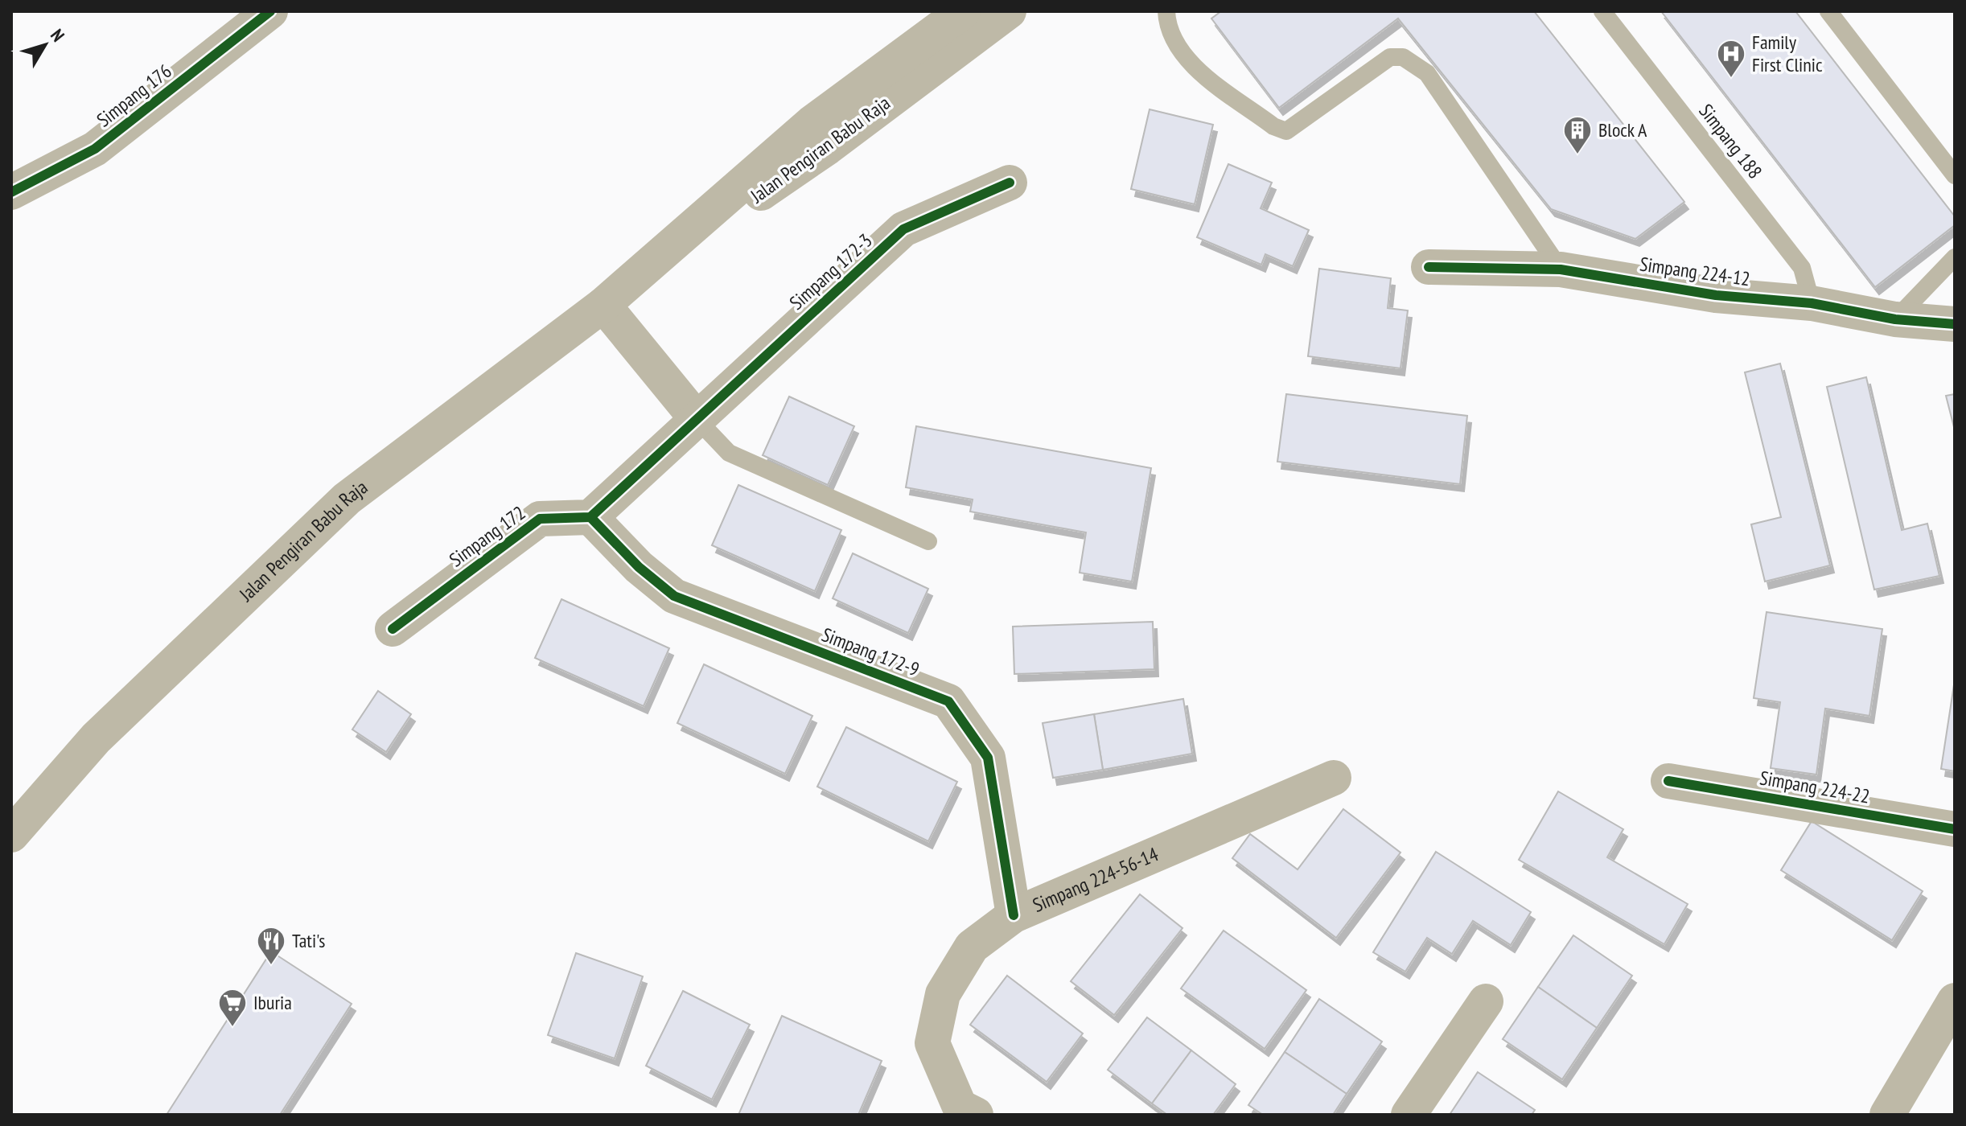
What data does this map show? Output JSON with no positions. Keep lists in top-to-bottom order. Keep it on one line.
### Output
{"streets":{"street":["Simpang 176","Jalan Pengiran Babu Raja","Simpang 172-3","Simpang 224-12","Simpang 172","Simpang 172-9","Simpang 224-22","Simpang 224-56-14"],"lane":["Simpang 188"]},"crossings":[["Simpang 188","Simpang 224-12"],["Simpang 172","Simpang 172-9"],["Simpang 172-9","Simpang 224-56-14"]],"places":{"hospital":["Family First Clinic"],"building":["Block A"],"restaurant":["Tati's"],"supermarket":["Iburia"]},"north":"top right"}
